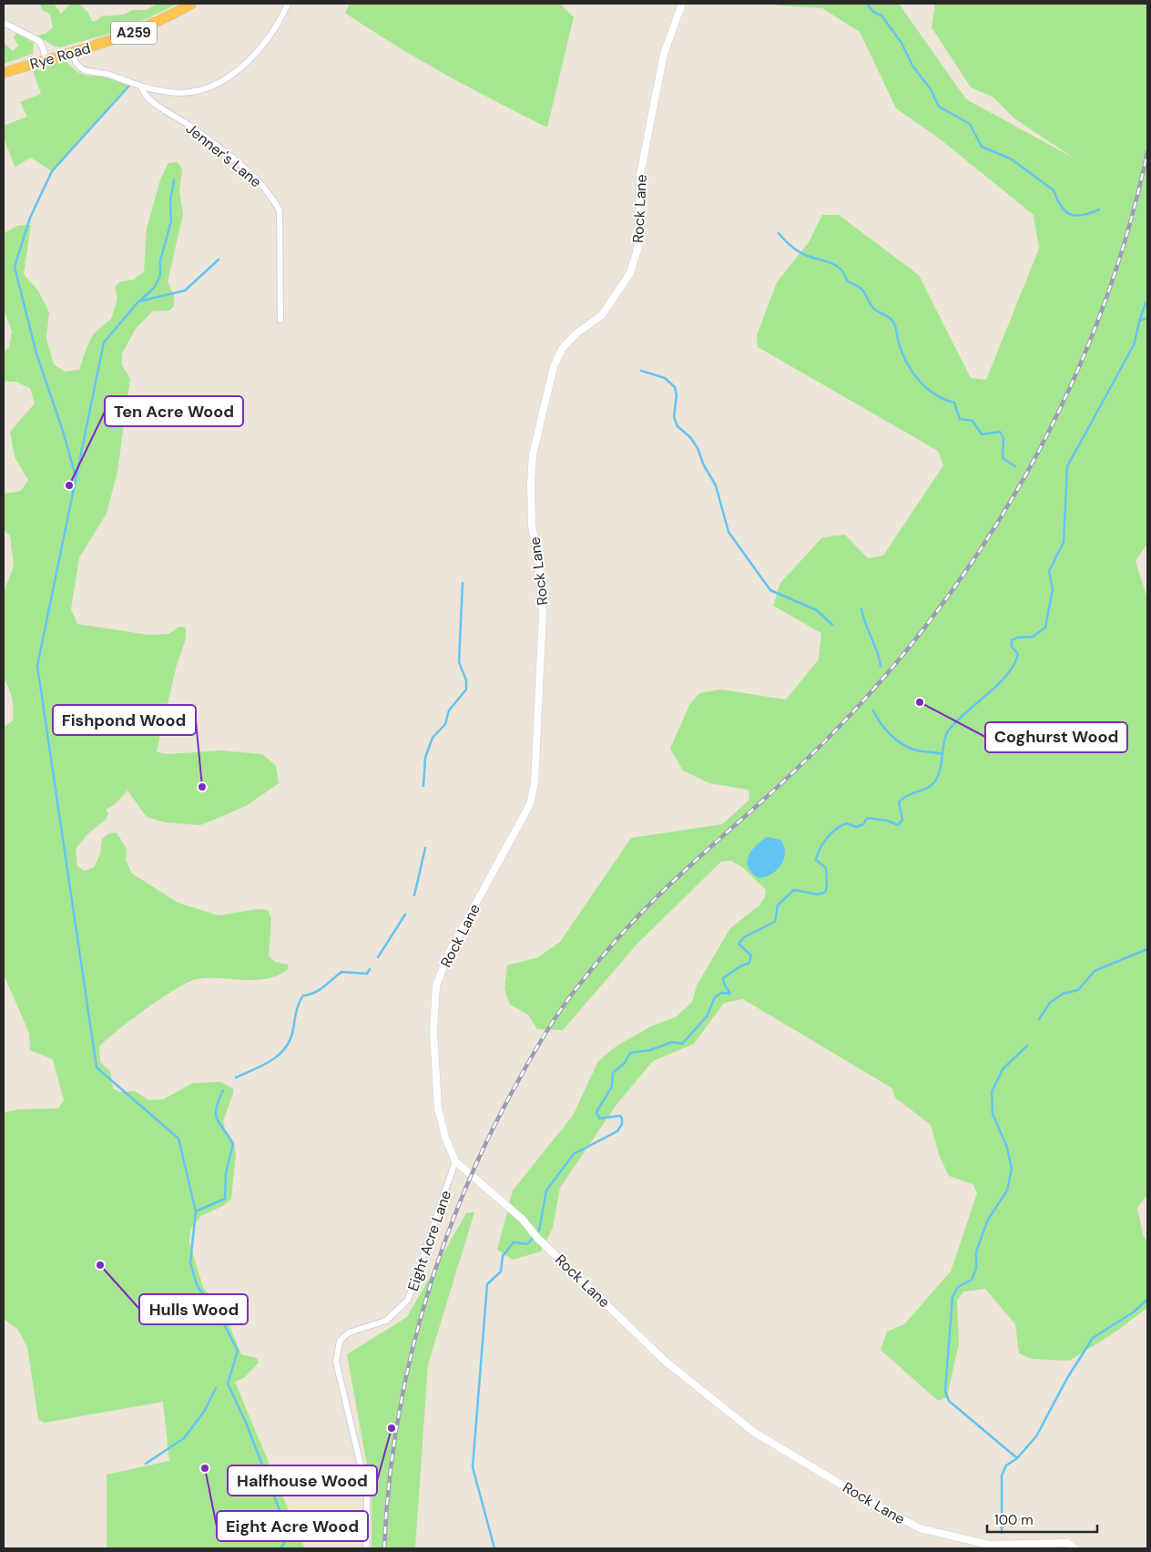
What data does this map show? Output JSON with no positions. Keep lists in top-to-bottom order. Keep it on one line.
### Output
{"streets":{"highway":["A259","Rye Road"],"street":["Jenner's Lane","Rock Lane","Eight Acre Lane"]},"crossings":[["Rock Lane","Eight Acre Lane"]],"places":["Ten Acre Wood","Coghurst Wood","Fishpond Wood","Hulls Wood","Halfhouse Wood","Eight Acre Wood"],"scale_bar":"100 m"}
